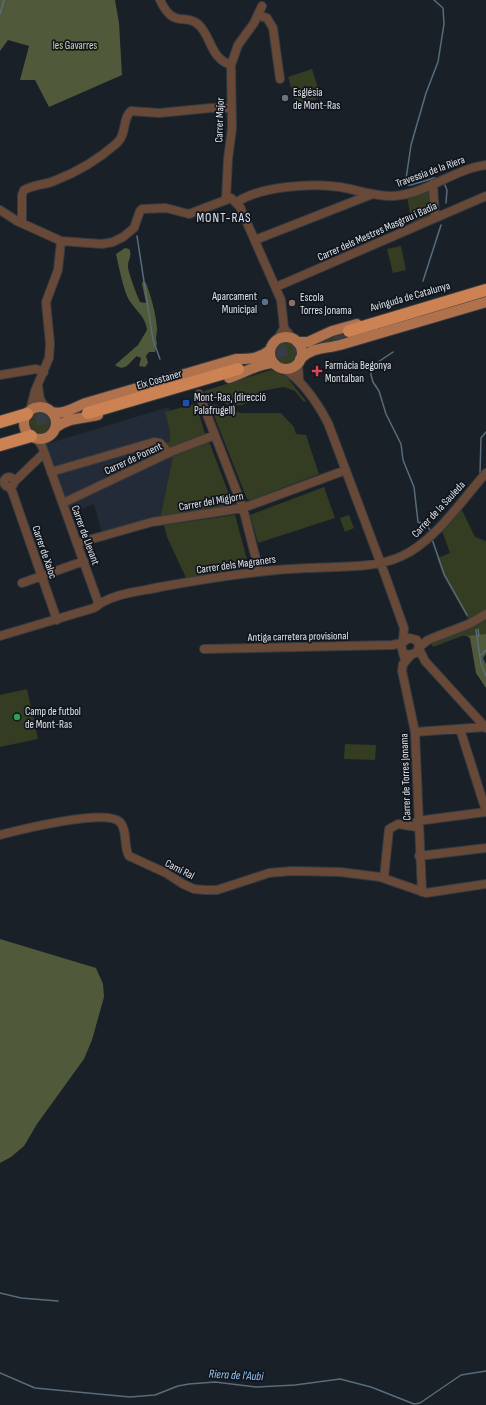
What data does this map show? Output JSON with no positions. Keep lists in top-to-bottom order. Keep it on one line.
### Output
{"streets":{"highway":["Eix Costaner"],"main road":["Avinguda de Catalunya"],"street":["Carrer Major","Travessia de la Riera","Carrer dels Mestres Masgrau i Badia","Carrer de Ponent","Carrer del Migjorn","Carrer de la Sauleda","Carrer de Llevant","Carrer de Xaloc","Carrer dels Magraners","Antiga carretera provisional","Carrer de Torres Jonama","Camí Ral"]},"crossings":[["Carrer de Ponent","Carrer de Llevant"],["Carrer del Migjorn","Carrer de Llevant"],["Carrer de la Sauleda","Carrer dels Magraners"],["Carrer de Llevant","Carrer dels Magraners"],["Carrer de Xaloc","Carrer dels Magraners"],["Antiga carretera provisional","Carrer de Torres Jonama"],["Carrer de Torres Jonama","Camí Ral"]],"districts":["MONT-RAS"],"water":["Riera de l'Aubi"],"parks":["les Gavarres"],"places":{"other":["Església de Mont-Ras","Aparcament Municipal","Escola Torres Jonama","Camp de futbol de Mont-Ras"],"health":["Farmàcia Begonya Montalban"],"transit":["Mont-Ras, (direcció Palafrugell)"]}}
